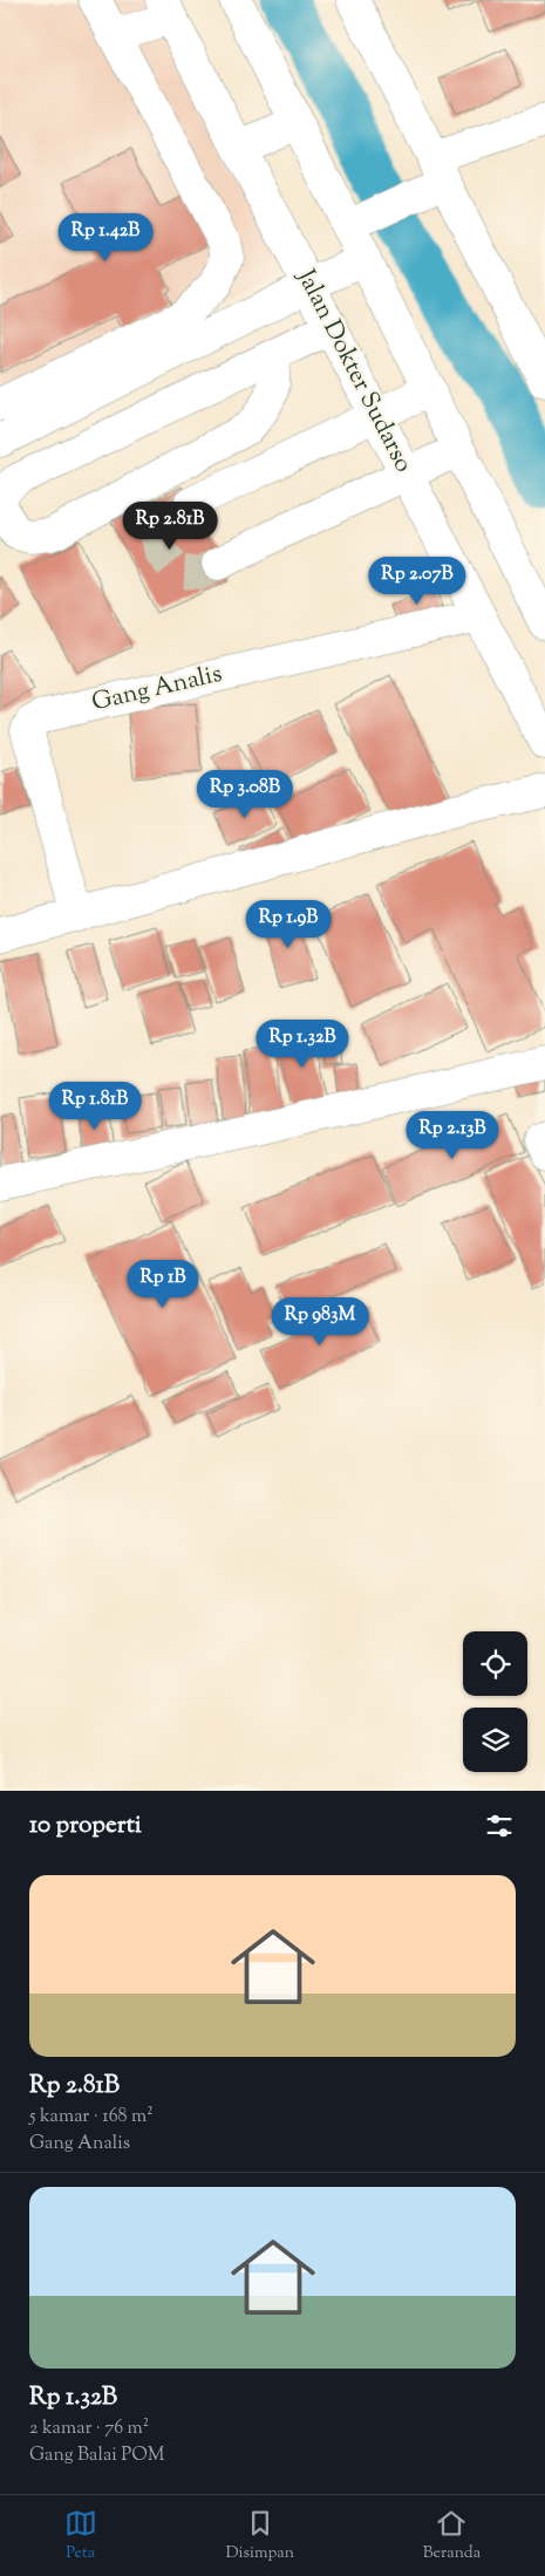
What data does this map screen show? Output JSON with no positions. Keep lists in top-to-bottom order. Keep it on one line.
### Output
{"streets":{"street":["Jalan Dokter Sudarso","Gang Analis"]},"crossings":[["Jalan Dokter Sudarso","Gang Analis"]],"page":{"price":["Rp 1.42B","Rp 2.81B","Rp 2.07B","Rp 3.08B","Rp 1.9B","Rp 1.32B","Rp 1.81B","Rp 2.13B","Rp 1B","Rp 983M"],"heading":"10 properti","list":[{"name":"Rp 2.81B","note":"5 kamar · 168 m² · Gang Analis"},{"name":"Rp 1.32B","note":"2 kamar · 76 m² · Gang Balai POM"}],"tabs":["Peta","Disimpan","Beranda"]}}
